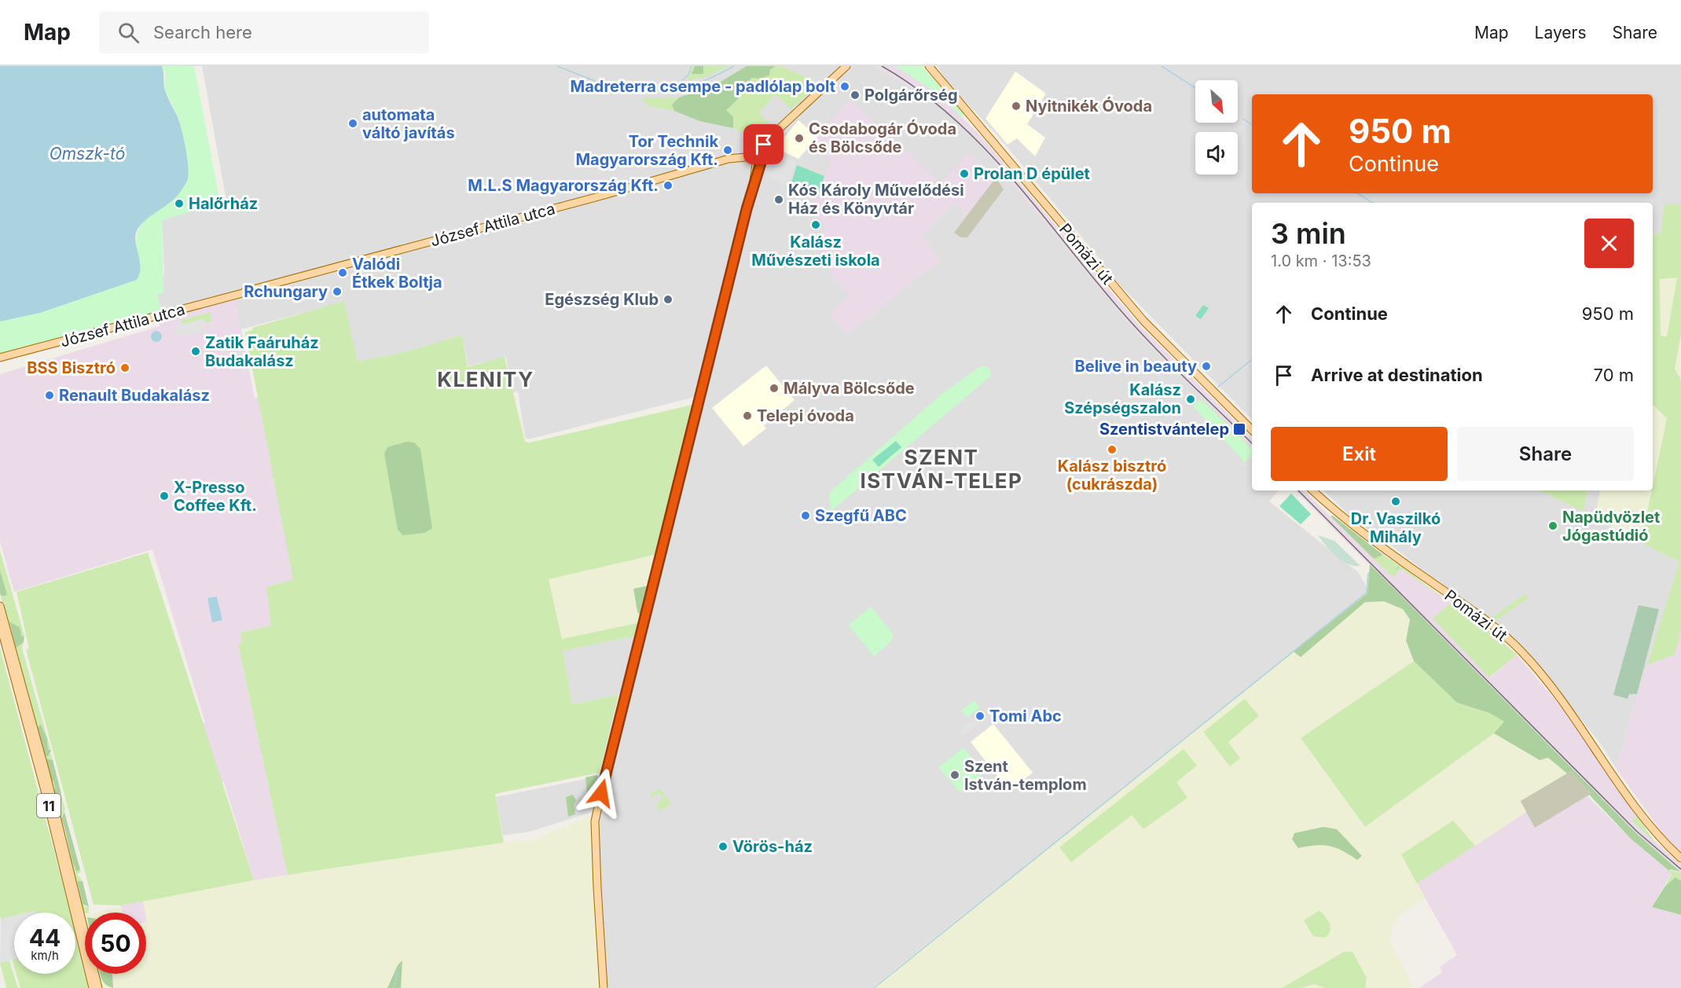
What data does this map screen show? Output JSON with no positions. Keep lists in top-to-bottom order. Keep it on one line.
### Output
{"streets":{"main road":["József Attila utca","Pomázi út","11"]},"districts":["KLENITY","SZENT ISTVÁN-TELEP"],"water":["Omszk-tó"],"places":{"other":["Madreterra csempe - padlólap bolt","Polgárőrség","Nyitnikék Óvoda","automata váltó javítás","Csodabogár Óvoda és Bölcsőde","Tor Technik Magyarország Kft.","Prolan D épület","M.L.S Magyarország Kft.","Kós Károly Művelődési Ház és Könyvtár","Halőrház","Kalász Művészeti iskola","Valódi Étkek Boltja","Rchungary","Egészség Klub","Zatik Faáruház Budakalász","Belive in beauty","BSS Bisztró","Mályva Bölcsőde","Renault Budakalász","Kalász Szépségszalon","Telepi óvoda","Kalász bisztró (cukrászda)","X-Presso Coffee Kft.","Dr. Vaszilkó Mihály","Szegfű ABC","Napüdvözlet Jógastúdió","Tomi Abc","Szent István-templom","Vörös-ház"],"transit":["Szentistvántelep"]},"north":"bottom right","page":{"header":"Map","search":"Search here","nav":["Map","Layers","Share"],"turn":["950 m","Continue"],"heading":["3 min","1.0 km · 13:53"],"list":[{"name":"Continue","value":"950 m"},{"name":"Arrive at destination","value":"70 m"}],"buttons":["Exit","Share"],"speed":"44 km/h","limit":"50"}}
